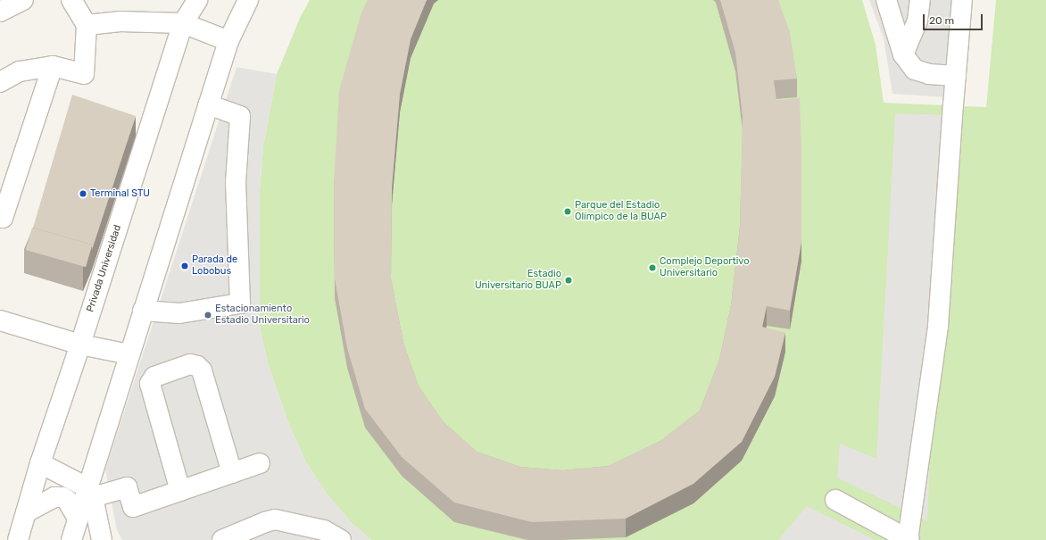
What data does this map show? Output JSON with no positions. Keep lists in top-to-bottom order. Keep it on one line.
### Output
{"streets":{"street":["Privada Universidad"]},"places":["Terminal STU","Parque del Estadio Olímpico de la BUAP","Parada de Lobobus","Complejo Deportivo Universitario","Estadio Universitario BUAP","Estacionamiento Estadio Universitario"],"scale_bar":"20 m"}
